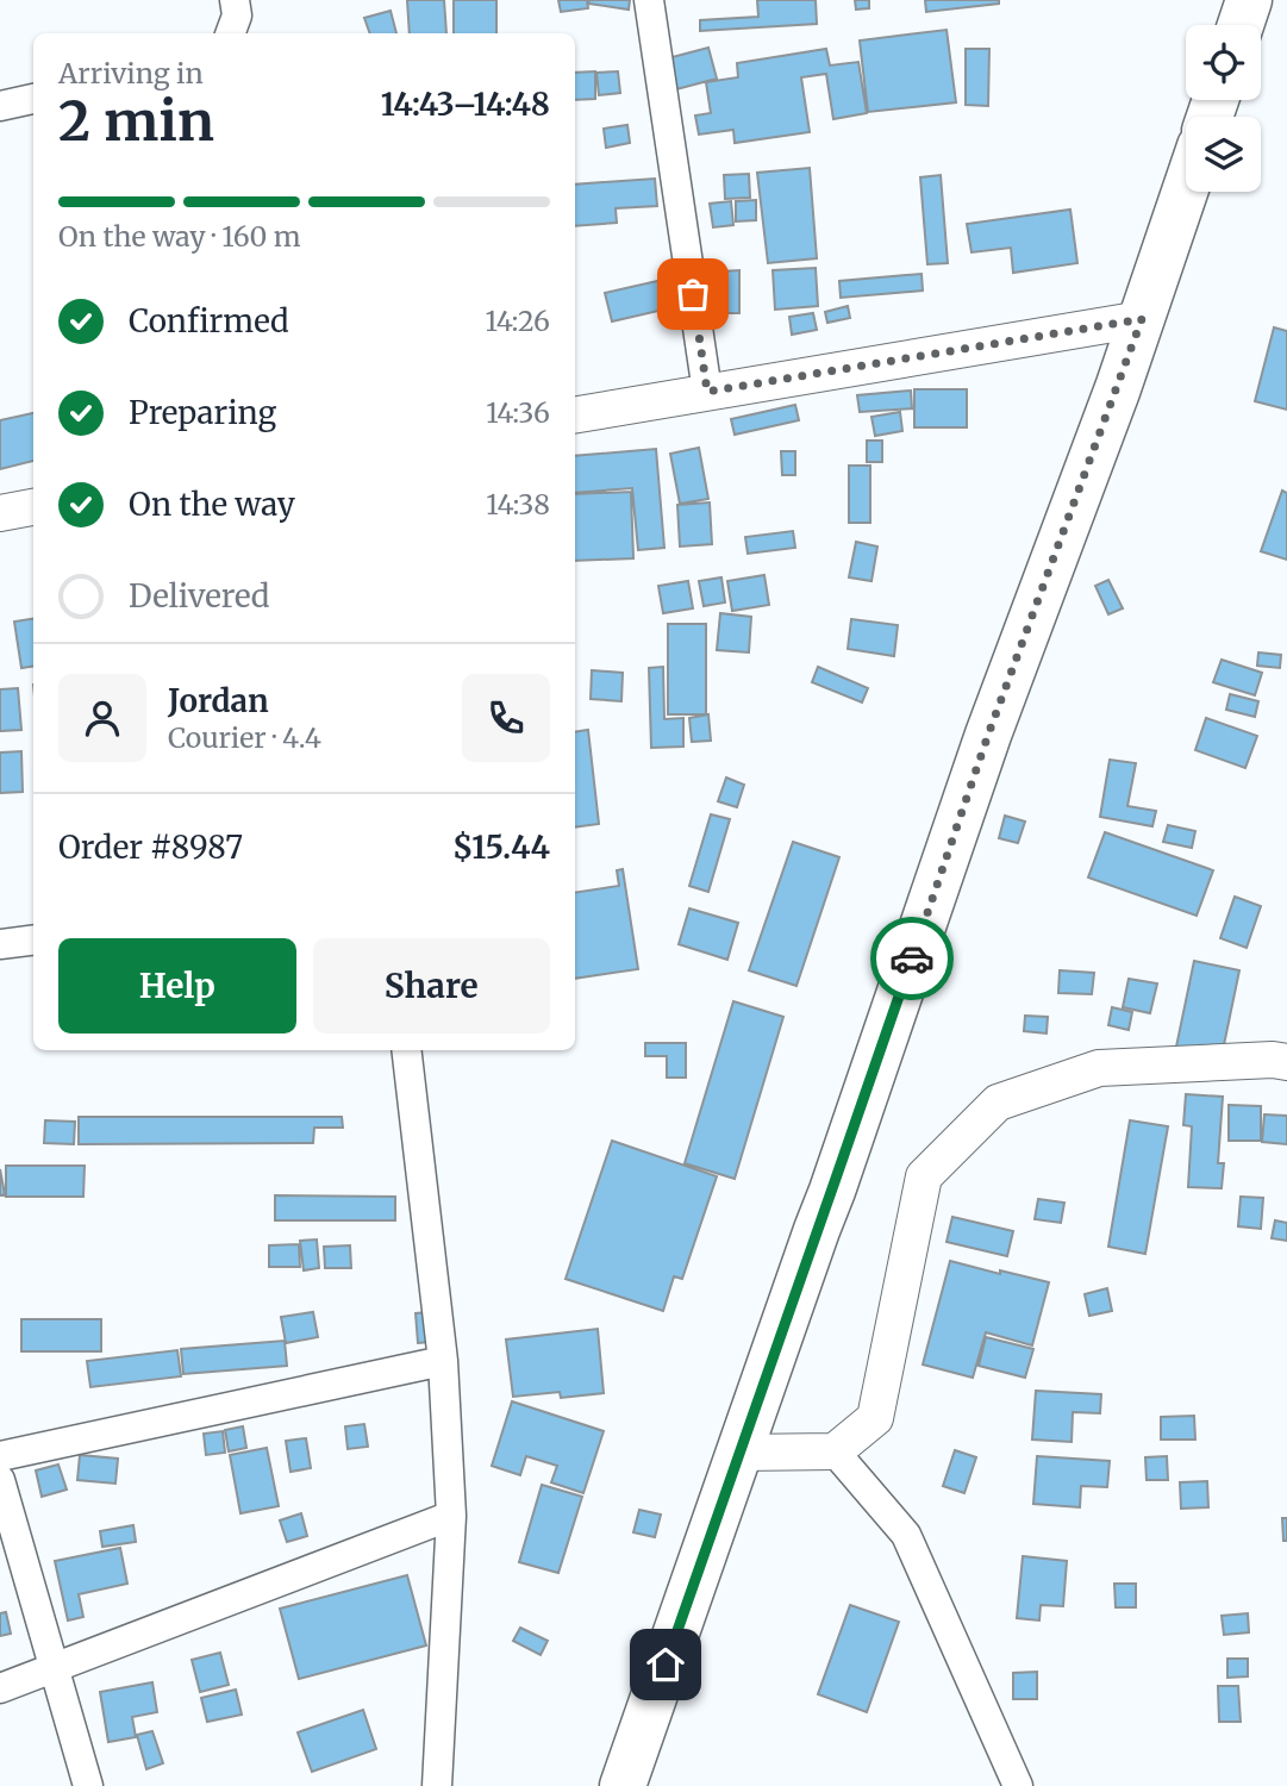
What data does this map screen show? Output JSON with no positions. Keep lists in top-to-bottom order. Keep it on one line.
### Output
{"page":{"heading":["2 min","Arriving in","14:43–14:48"],"panel":["Jordan","Courier · 4.4","Order #8987","$15.44"],"bar":"On the way · 160 m","list":[["Confirmed","14:26"],["Preparing","14:36"],["On the way","14:38"],"Delivered"],"buttons":["Help","Share"]}}
